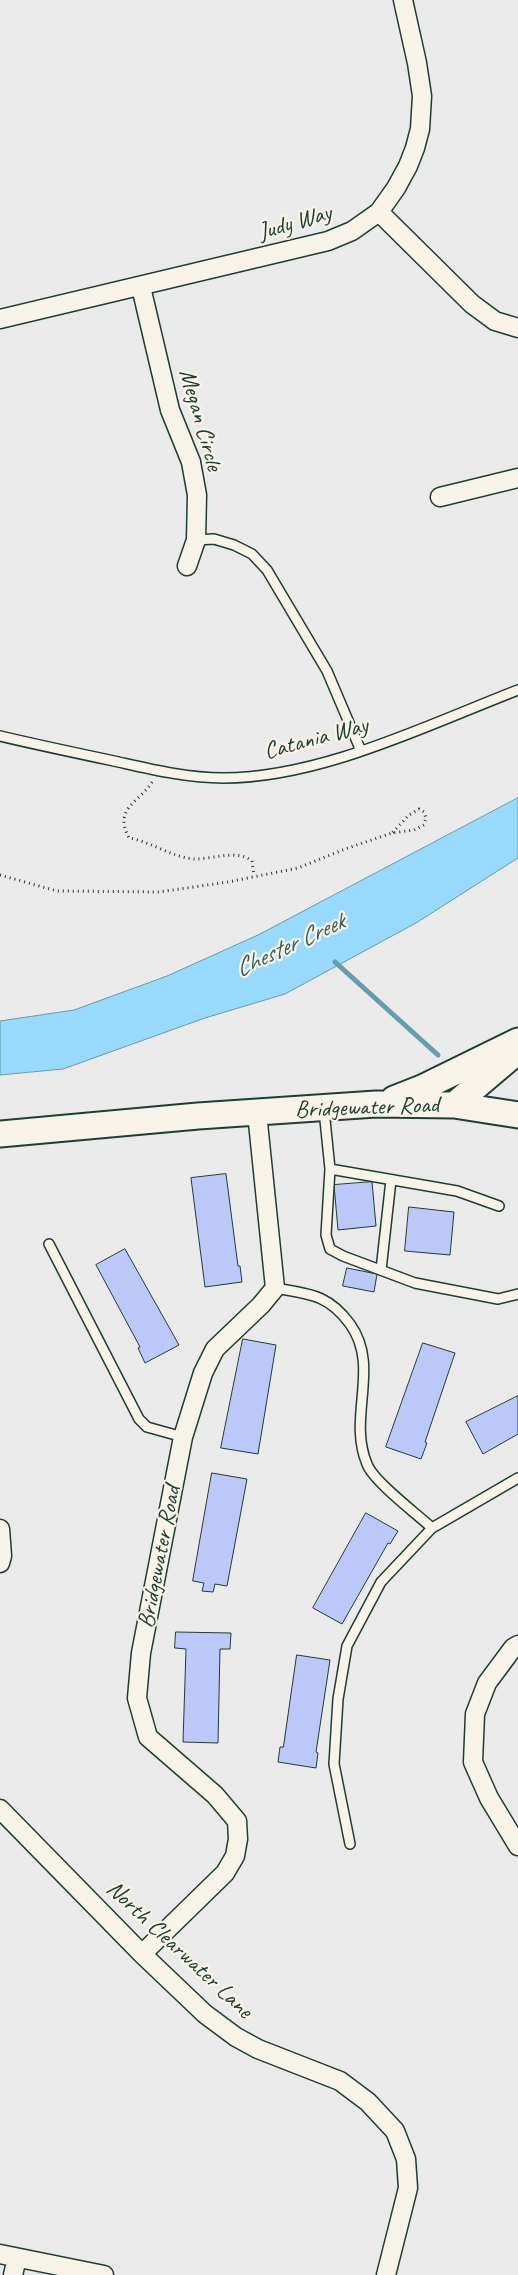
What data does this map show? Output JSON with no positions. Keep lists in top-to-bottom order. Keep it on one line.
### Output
{"streets":{"street":["Judy Way","Megan Circle","Bridgewater Road","North Clearwater Lane"],"lane":["Catania Way"]},"crossings":[["Judy Way","Megan Circle"],["Bridgewater Road","North Clearwater Lane"]],"water":["Chester Creek"]}
